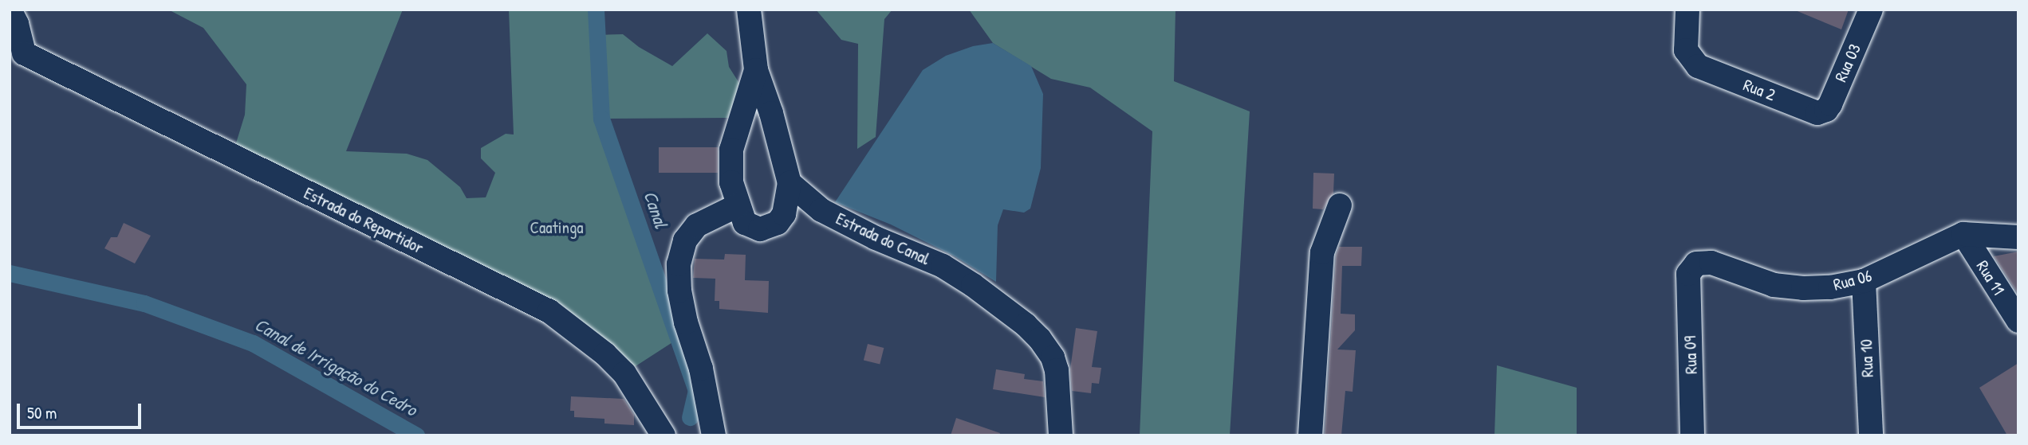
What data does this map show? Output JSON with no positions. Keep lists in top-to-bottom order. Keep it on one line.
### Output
{"streets":{"street":["Rua 03","Rua 2","Estrada do Repartidor","Estrada do Canal","Rua 11","Rua 06","Rua 09","Rua 10"]},"crossings":[["Rua 03","Rua 2"],["Rua 11","Rua 06"],["Rua 06","Rua 09"],["Rua 06","Rua 10"]],"water":["Canal","Canal de Irrigação do Cedro"],"parks":["Caatinga"],"scale_bar":"50 m"}
